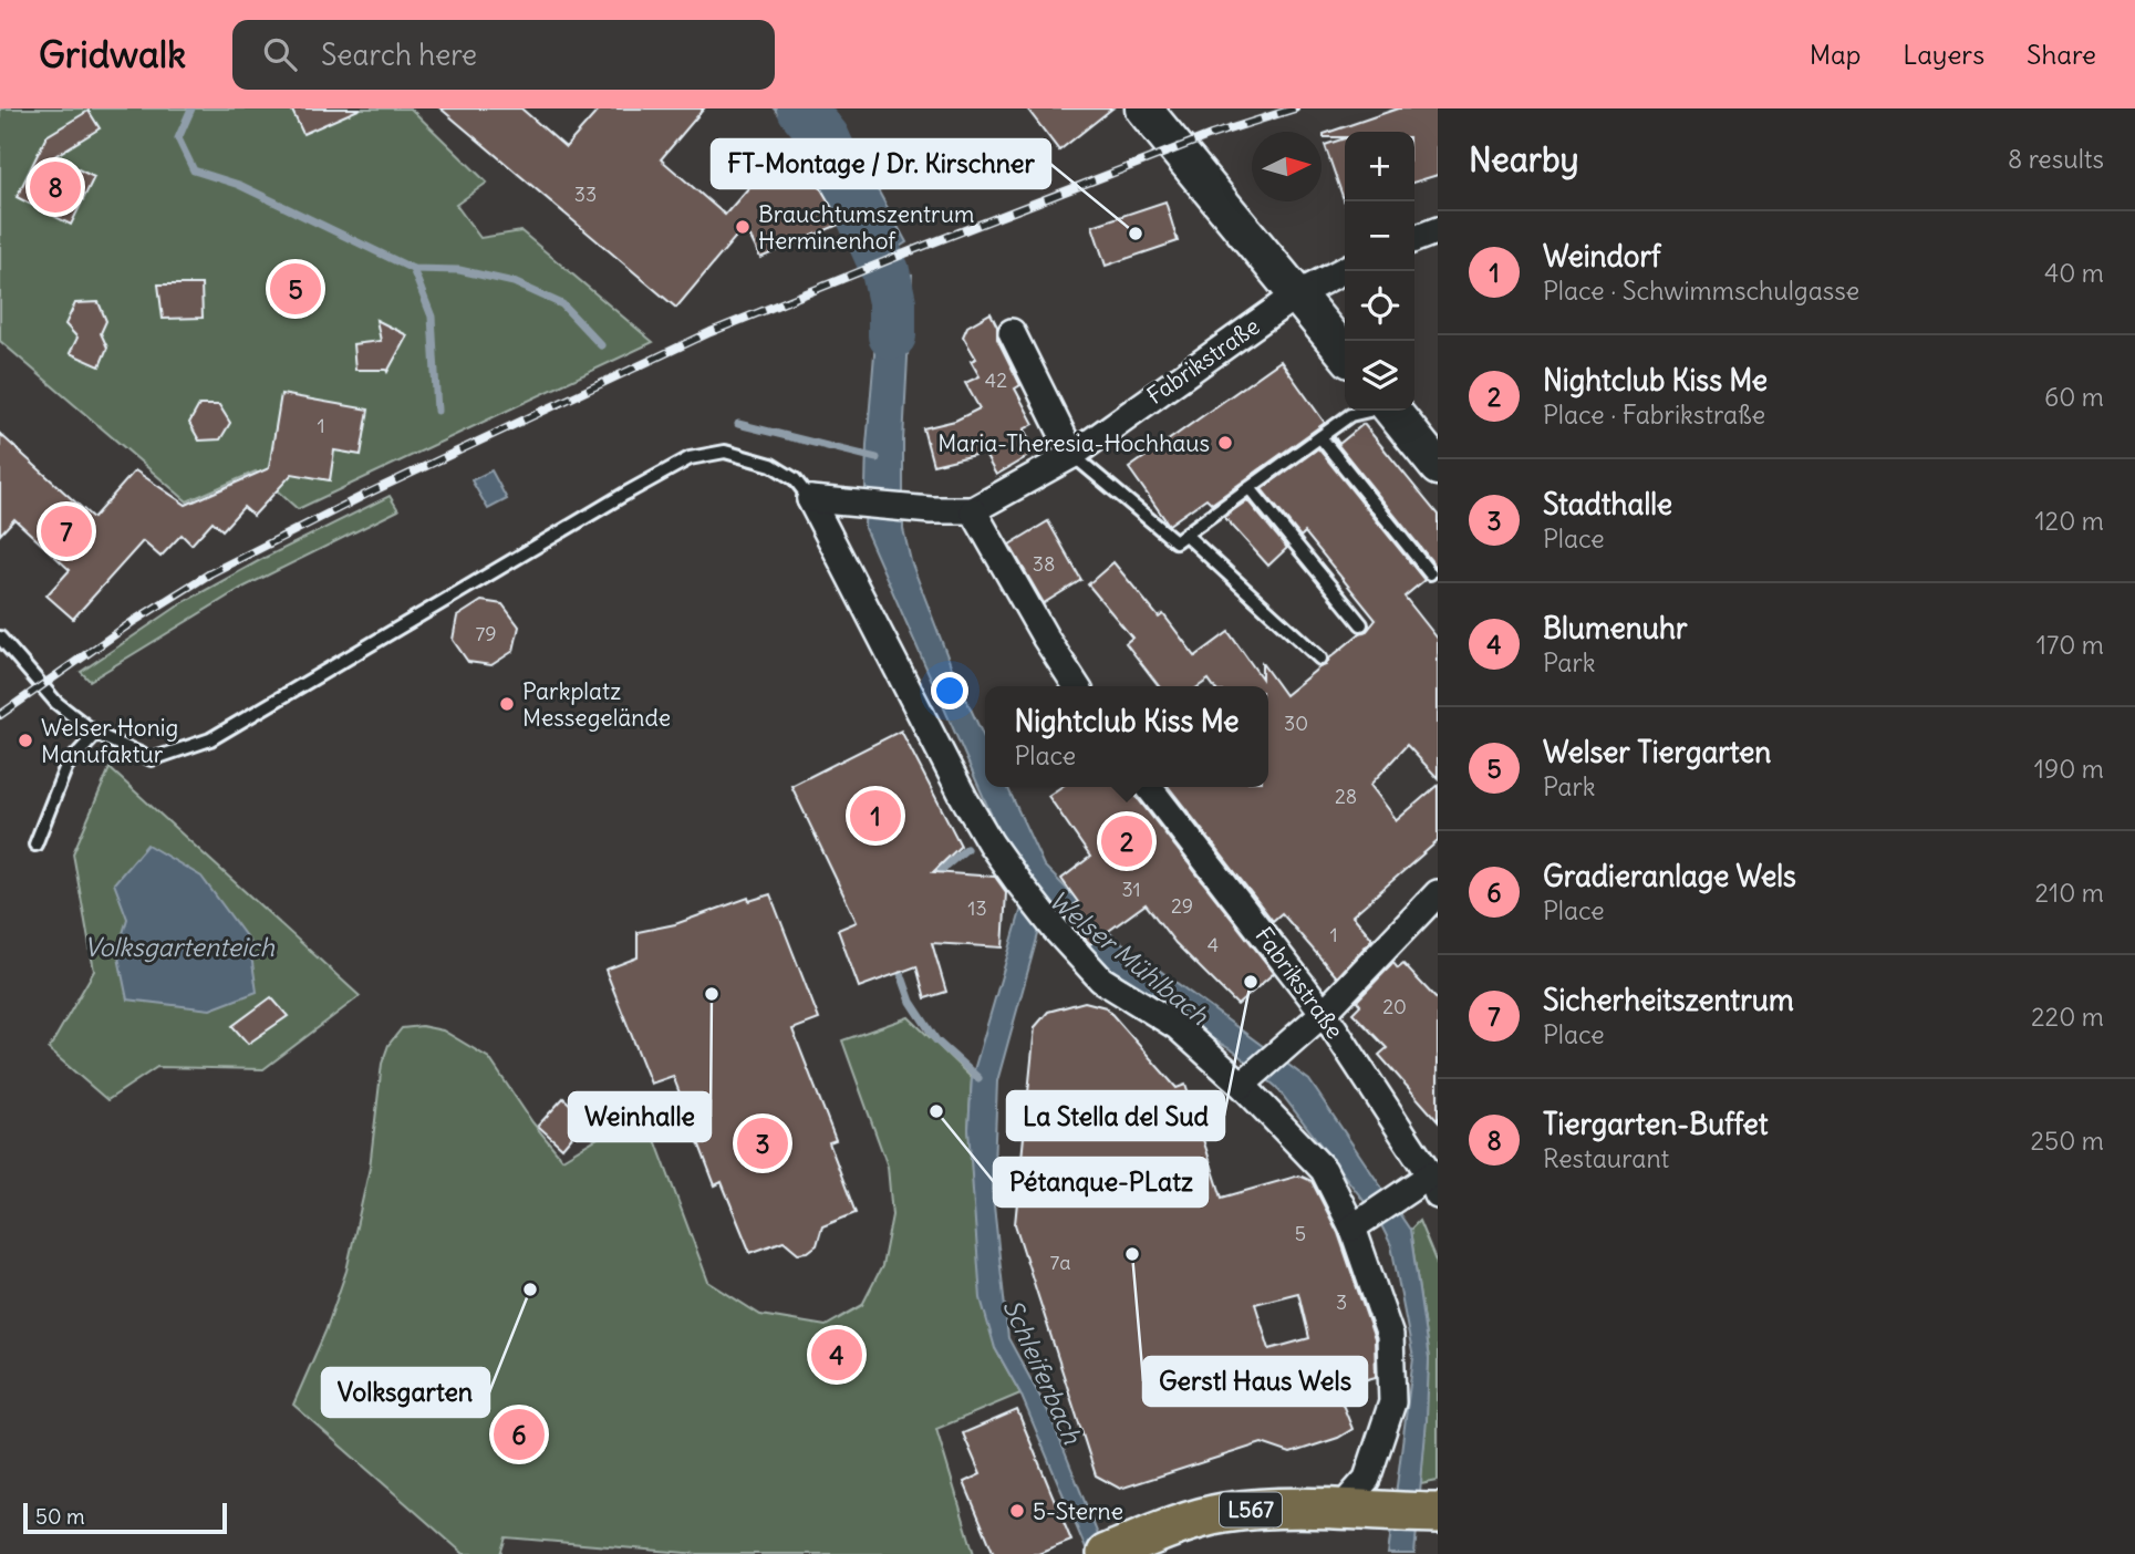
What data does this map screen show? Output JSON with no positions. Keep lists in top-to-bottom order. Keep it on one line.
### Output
{"streets":{"main road":["L567"],"street":["Fabrikstraße"]},"water":["Volksgartenteich","Welser Mühlbach","Schleiferbach"],"places":["Brauchtumszentrum Herminenhof","FT-Montage / Dr. Kirschner","Maria-Theresia-Hochhaus","Parkplatz Messegelände","Welser Honig Manufaktur","La Stella del Sud","Weinhalle","Pétanque-PLatz","Gerstl Haus Wels","Volksgarten","5-Sterne"],"house_numbers":["33","42","1","38","79","30","28","31","29","13","1","4","20","5","7a","3"],"scale_bar":"50 m","north":"right","page":{"header":"Gridwalk","search":"Search here","nav":["Map","Layers","Share"],"heading":["Nearby","8 results"],"map_buttons":["+","−"],"pins":["8","5","7","1","2","3","4","6"],"list":[{"mark":"1","name":"Weindorf","note":"Place · Schwimmschulgasse","value":"40 m"},{"mark":"2","name":"Nightclub Kiss Me","note":"Place · Fabrikstraße","value":"60 m"},{"mark":"3","name":"Stadthalle","note":"Place","value":"120 m"},{"mark":"4","name":"Blumenuhr","note":"Park","value":"170 m"},{"mark":"5","name":"Welser Tiergarten","note":"Park","value":"190 m"},{"mark":"6","name":"Gradieranlage Wels","note":"Place","value":"210 m"},{"mark":"7","name":"Sicherheitszentrum","note":"Place","value":"220 m"},{"mark":"8","name":"Tiergarten-Buffet","note":"Restaurant","value":"250 m"}],"popup":["Nightclub Kiss Me","Place"],"scale":"50 m"}}
